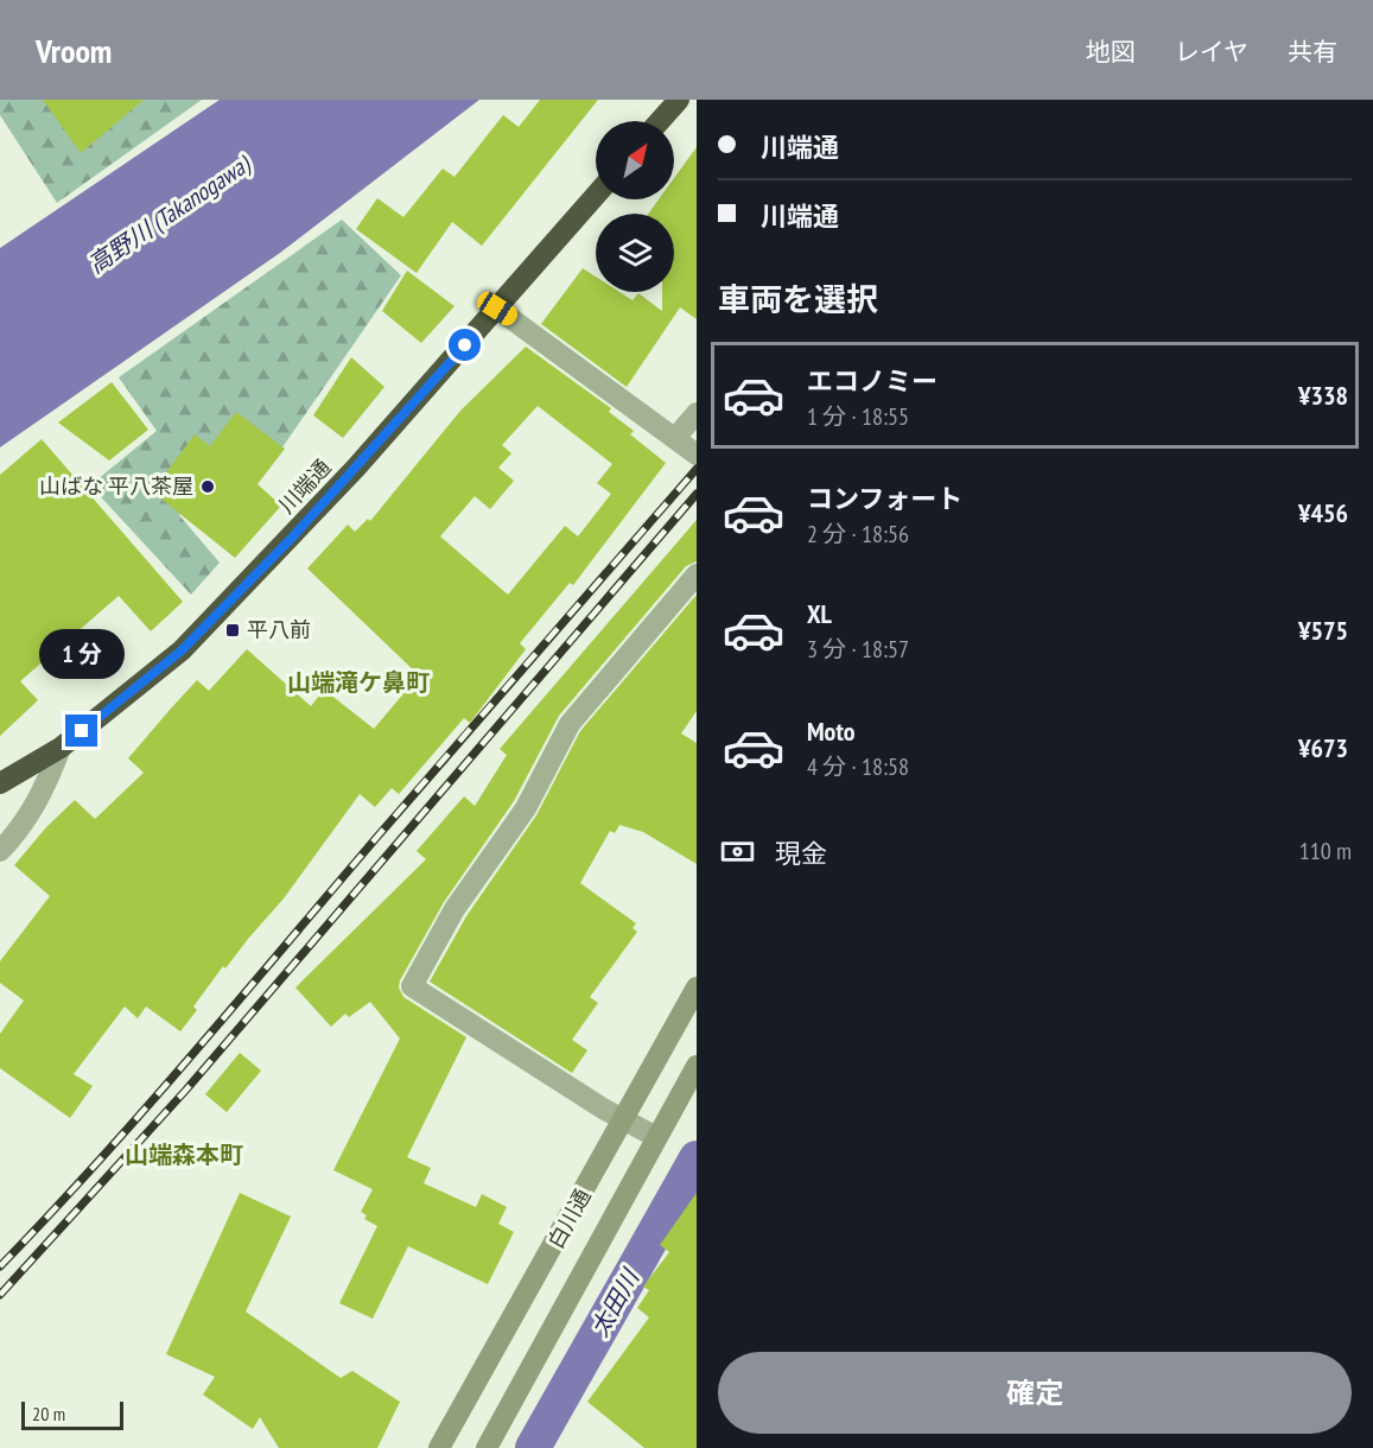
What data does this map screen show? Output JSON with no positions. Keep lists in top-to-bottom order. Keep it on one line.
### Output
{"streets":{"highway":["川端通"],"street":["白川通"]},"districts":["山端滝ケ鼻町","山端森本町"],"water":["高野川 (Takanogawa)","太田川"],"places":{"other":["山ばな 平八茶屋"],"transit":["平八前"]},"scale_bar":"20 m","north":"top right","page":{"header":"Vroom","nav":["地図","レイヤ","共有"],"banner":["川端通","川端通"],"heading":"車両を選択","list":[{"name":"エコノミー","note":"1 分 · 18:55","value":"¥338"},{"name":"コンフォート","note":"2 分 · 18:56","value":"¥456"},{"name":"XL","note":"3 分 · 18:57","value":"¥575"},{"name":"Moto","note":"4 分 · 18:58","value":"¥673"}],"bubble":"1 分","pay":["現金","110 m"],"buttons":"確定","scale":"20 m"}}
